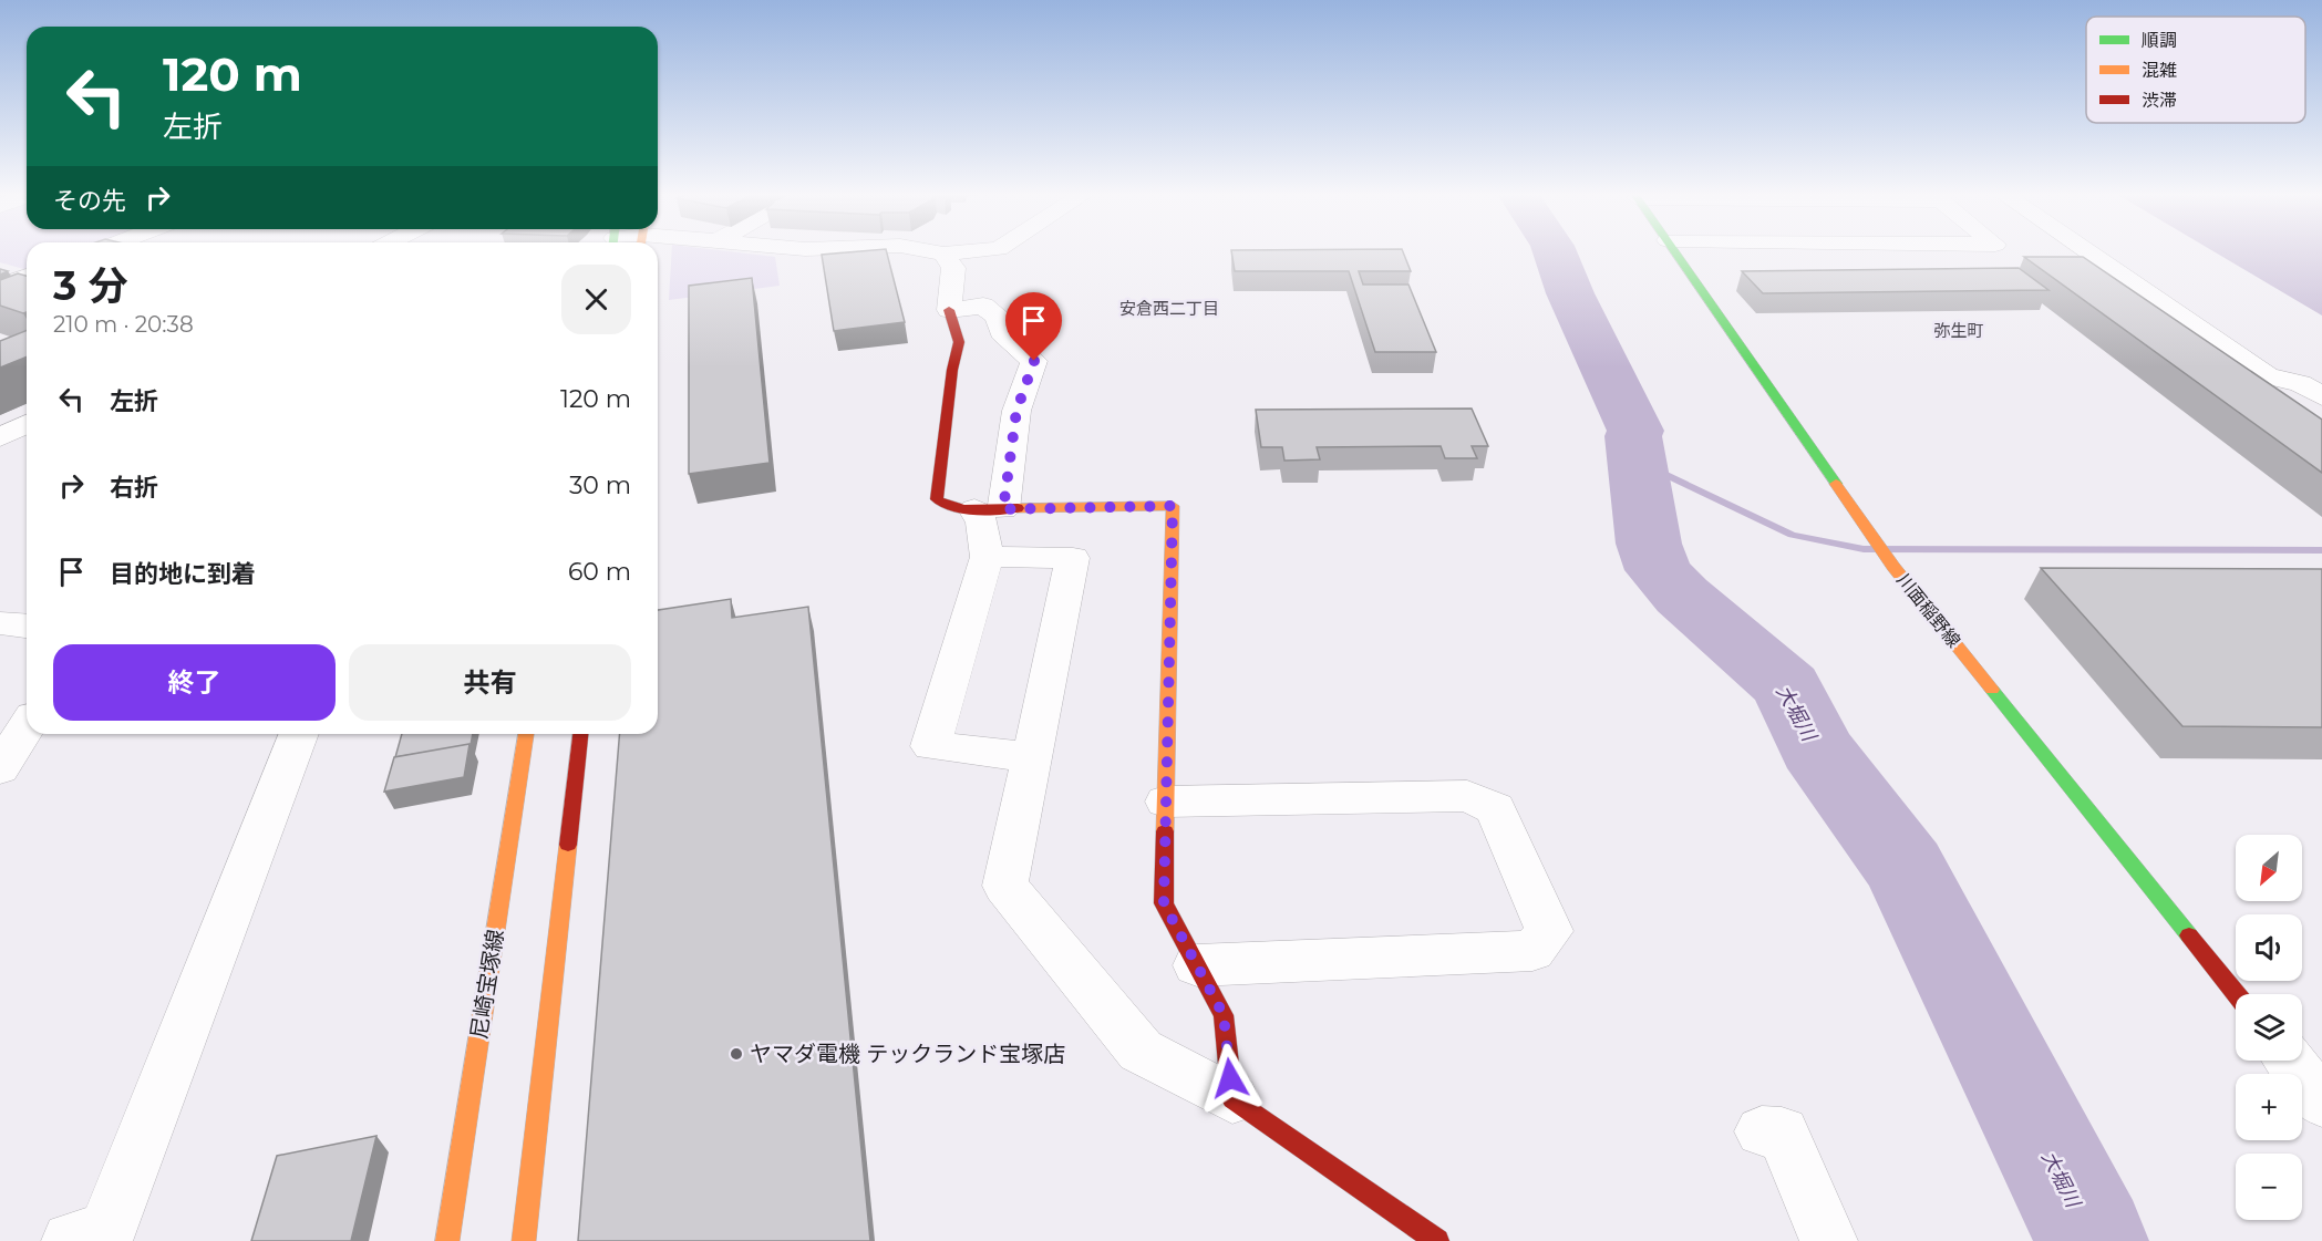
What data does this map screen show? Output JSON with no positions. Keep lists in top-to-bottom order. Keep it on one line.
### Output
{"streets":{"street":["川面稲野線","尼崎宝塚線"]},"districts":["安倉西二丁目","弥生町"],"water":["大堀川"],"places":["ヤマダ電機 テックランド宝塚店"],"legend":["順調","混雑","渋滞"],"north":"bottom left","page":{"turn":["120 m","左折"],"then":"その先","heading":["3 分","210 m · 20:38"],"list":[{"name":"左折","value":"120 m"},{"name":"右折","value":"30 m"},{"name":"目的地に到着","value":"60 m"}],"buttons":["終了","共有"],"map_buttons":["+","−"]}}
